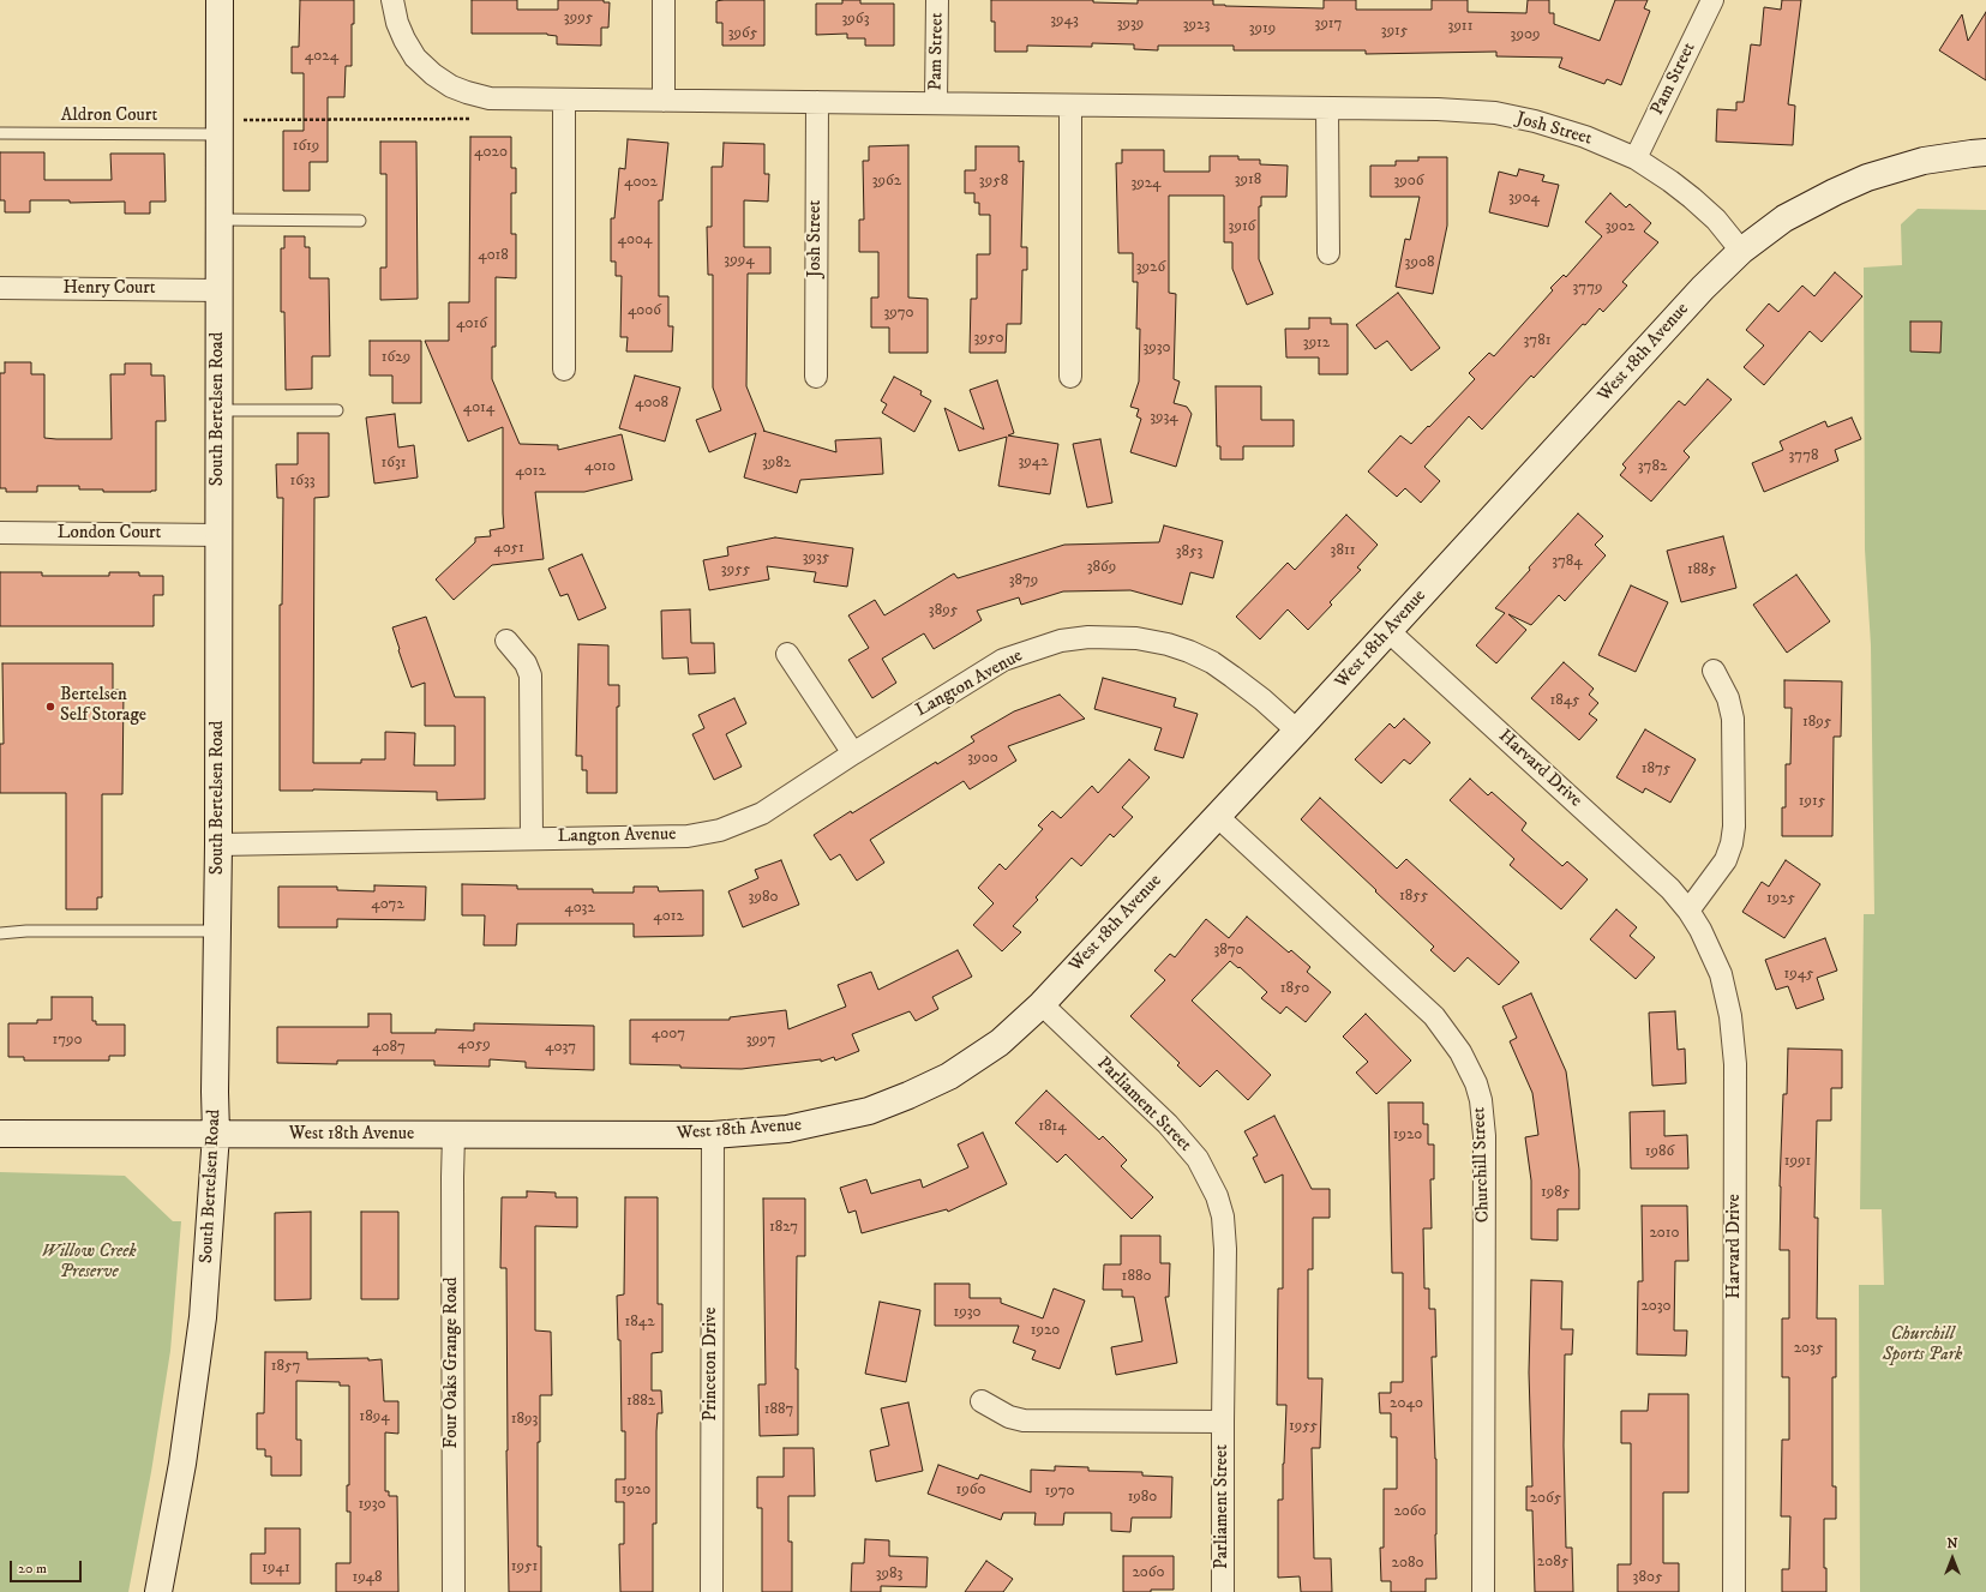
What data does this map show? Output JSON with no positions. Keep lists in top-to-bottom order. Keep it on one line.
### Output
{"streets":{"street":["Pam Street","Josh Street","Henry Court","West 18th Avenue","South Bertelsen Road","London Court","Langton Avenue","Harvard Drive","Parliament Street","Churchill Street","Four Oaks Grange Road","Princeton Drive"],"lane":["Aldron Court"]},"crossings":[["Pam Street","Josh Street"],["Aldron Court","South Bertelsen Road"],["Josh Street","West 18th Avenue"],["Henry Court","South Bertelsen Road"],["West 18th Avenue","South Bertelsen Road"],["West 18th Avenue","Langton Avenue"],["West 18th Avenue","Harvard Drive"],["West 18th Avenue","Parliament Street"],["West 18th Avenue","Churchill Street"],["West 18th Avenue","Four Oaks Grange Road"],["West 18th Avenue","Princeton Drive"],["South Bertelsen Road","London Court"],["South Bertelsen Road","Langton Avenue"]],"parks":["Willow Creek Preserve","Churchill Sports Park"],"places":["Bertelsen Self Storage"],"house_numbers":["3995","3963","3943","3939","3917","3923","3911","3919","3915","3965","3909","4024","1619","4020","3918","3962","3958","3906","4002","3924","3904","3916","3902","4004","4018","3994","3908","3926","3779","4006","3970","4016","3950","3781","3912","3930","1629","4008","4014","3934","3778","3942","1631","3982","4010","3782","4012","1633","4051","3811","3853","3935","3784","3869","3955","1885","3879","3895","1845","1895","3900","1875","1915","1855","3980","1925","4072","4032","4012","3870","1945","1850","4007","1790","3997","4059","4087","4037","1814","1920","1986","1991","1985","1827","2010","1880","2030","1930","1842","1920","2035","1857","1882","2040","1887","1894","1893","1955","1920","1960","1970","1980","2065","1930","2060","2085","2080","1951","1941","2060","3983","1948","3805"],"scale_bar":"20 m","north":"top"}
